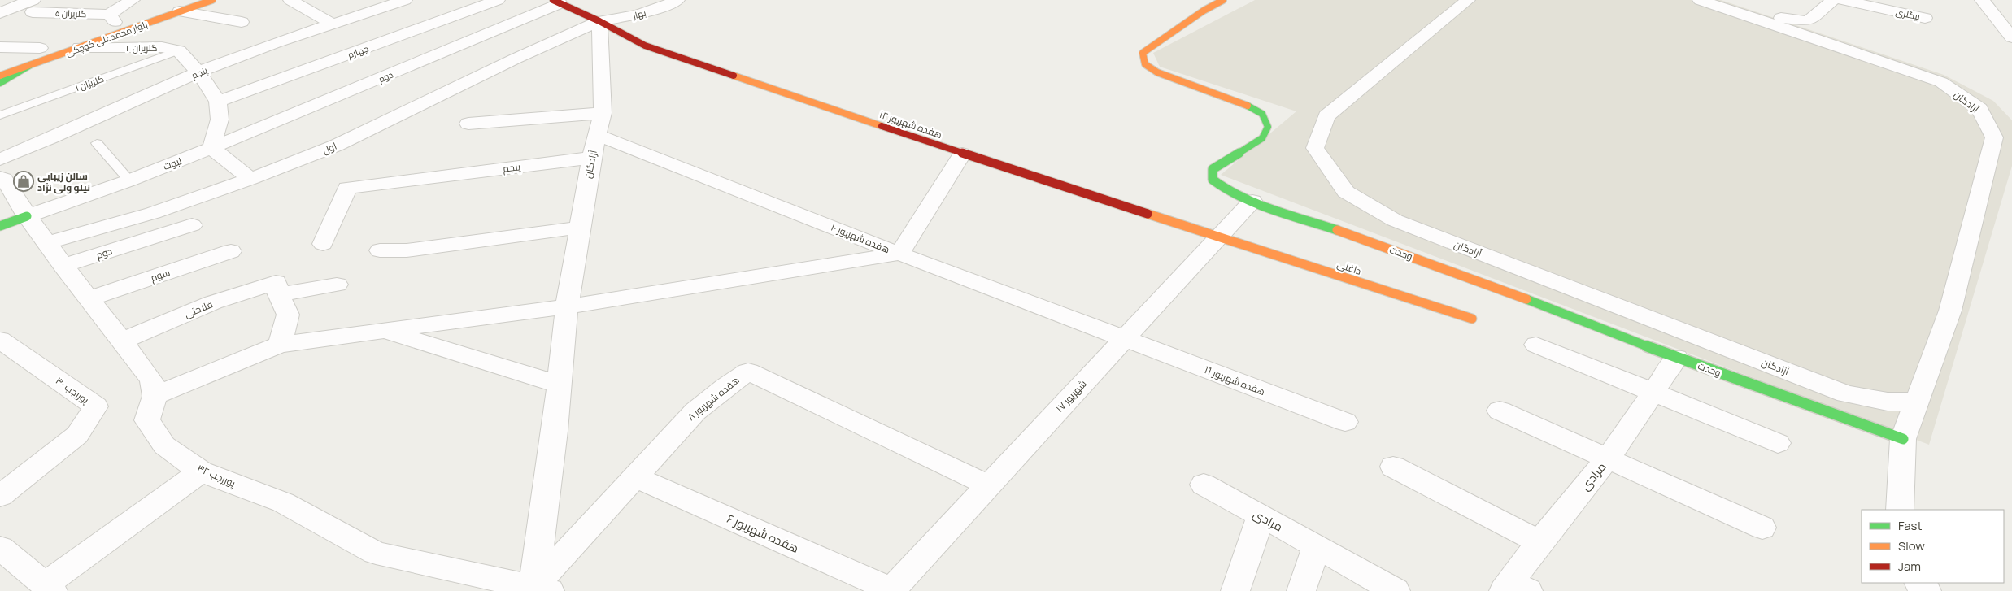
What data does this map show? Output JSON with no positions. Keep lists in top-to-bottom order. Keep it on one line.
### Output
{"streets":{"street":["گلریزان ۵","بهار","بیگلری","بلوار محمدعلی کوچکی","گلریزان ۲","چهارم","پنجم","دوم","آزادگان","هفده شهریور ۱۲","اول","نبوت","هفده شهریور ۱۰","وحدت","داغلی","سوم","فلاحتی","هفده شهریور 11","پوررجب ۳۰","۱۷ شهریور","هفده شهریور ۸","پوررجب ۳۲","مرادی","هفده شهریور ۶"],"lane":["گلریزان ۱"]},"crossings":[["بهار","آزادگان"],["بهار","هفده شهریور ۱۲"],["بهار","اول"],["بلوار محمدعلی کوچکی","گلریزان ۲"],["گلریزان ۲","گلریزان ۱"],["پنجم","آزادگان"],["دوم","هفده شهریور ۱۲"],["دوم","نبوت"],["آزادگان","هفده شهریور ۱۲"],["آزادگان","اول"],["آزادگان","هفده شهریور ۱۰"],["آزادگان","وحدت"],["آزادگان","هفده شهریور ۸"],["آزادگان","پوررجب ۳۲"],["هفده شهریور ۱۲","اول"],["هفده شهریور ۱۲","داغلی"],["هفده شهریور ۱۲","۱۷ شهریور"],["هفده شهریور ۱۰","هفده شهریور 11"],["هفده شهریور ۱۰","۱۷ شهریور"],["وحدت","۱۷ شهریور"],["وحدت","مرادی"],["داغلی","۱۷ شهریور"],["هفده شهریور 11","۱۷ شهریور"],["۱۷ شهریور","هفده شهریور ۸"],["۱۷ شهریور","هفده شهریور ۶"],["هفده شهریور ۸","پوررجب ۳۲"],["هفده شهریور ۸","هفده شهریور ۶"]],"places":{"shop":["سالن زیبایی نیلو ولی نژاد"]},"legend":["Fast","Slow","Jam"]}
